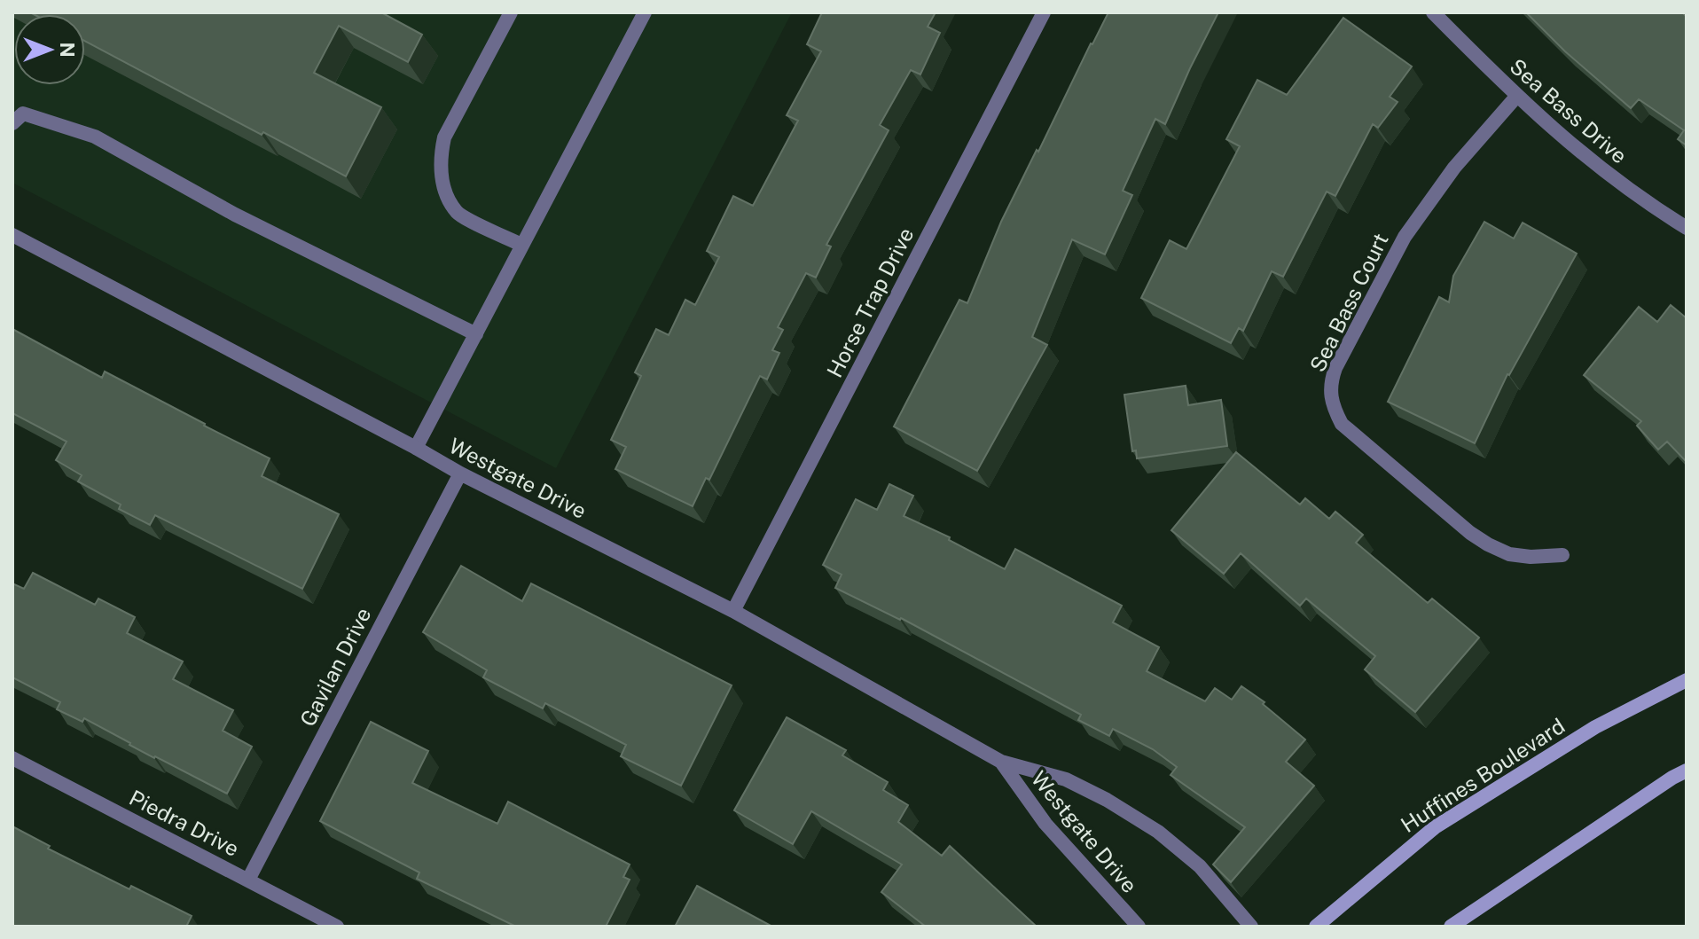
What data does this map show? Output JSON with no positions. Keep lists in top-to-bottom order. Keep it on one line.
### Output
{"streets":{"main road":["Huffines Boulevard"],"street":["Sea Bass Drive","Horse Trap Drive","Sea Bass Court","Westgate Drive","Gavilan Drive","Piedra Drive"]},"crossings":[["Sea Bass Drive","Sea Bass Court"],["Horse Trap Drive","Westgate Drive"],["Westgate Drive","Gavilan Drive"],["Gavilan Drive","Piedra Drive"]],"north":"right"}
